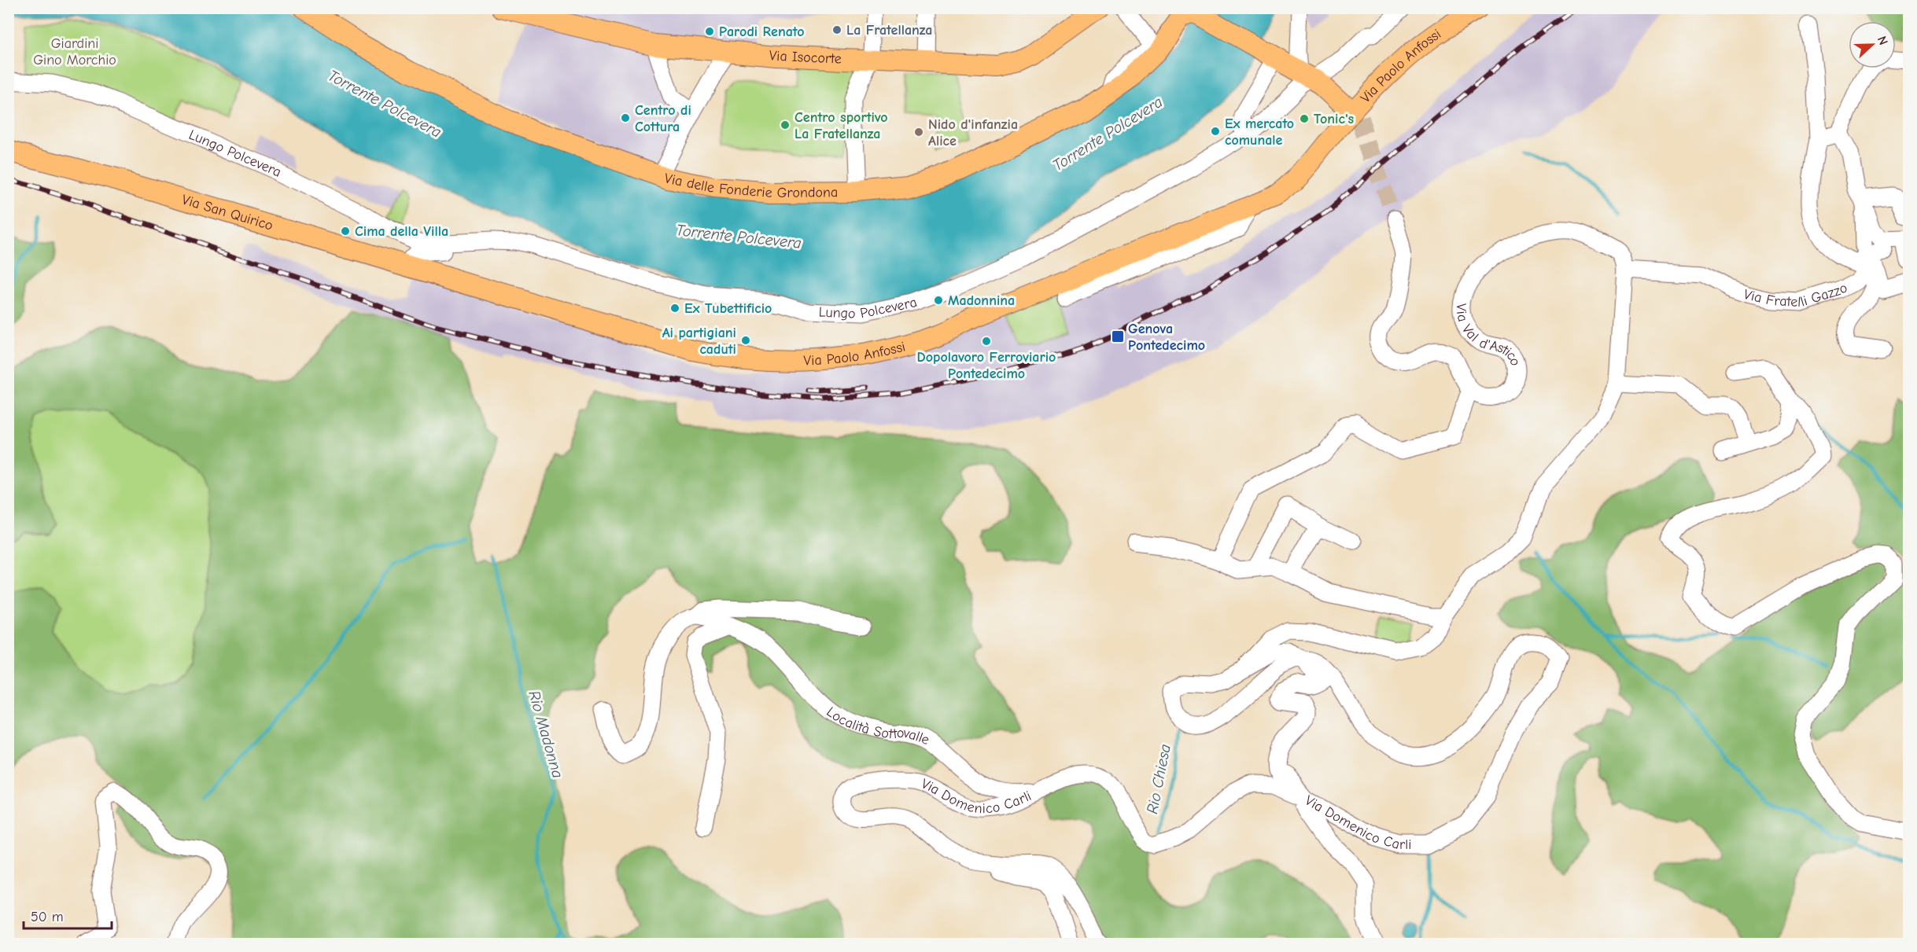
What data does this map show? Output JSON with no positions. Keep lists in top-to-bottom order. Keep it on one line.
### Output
{"streets":{"main road":["Via Isocorte","Via Paolo Anfossi","Via delle Fonderie Grondona","Via San Quirico"],"street":["Lungo Polcevera","Via Fratelli Gazzo","Via Val d'Astico","Località Sottovalle","Via Domenico Carli"]},"crossings":[["Via Paolo Anfossi","Via San Quirico"],["Lungo Polcevera","Via San Quirico"],["Via Fratelli Gazzo","Via Val d'Astico"],["Località Sottovalle","Via Domenico Carli"]],"water":["Torrente Polcevera","Rio Madonna","Rio Chiesa"],"parks":["Giardini Gino Morchio"],"places":{"other":["La Fratellanza","Parodi Renato","Centro di Cottura","Tonic's","Centro sportivo La Fratellanza","Ex mercato comunale","Nido d'infanzia Alice","Cima della Villa","Madonnina","Ex Tubettificio","Ai partigiani caduti","Dopolavoro Ferroviario Pontedecimo"],"transit":["Genova Pontedecimo"]},"scale_bar":"50 m","north":"right"}
